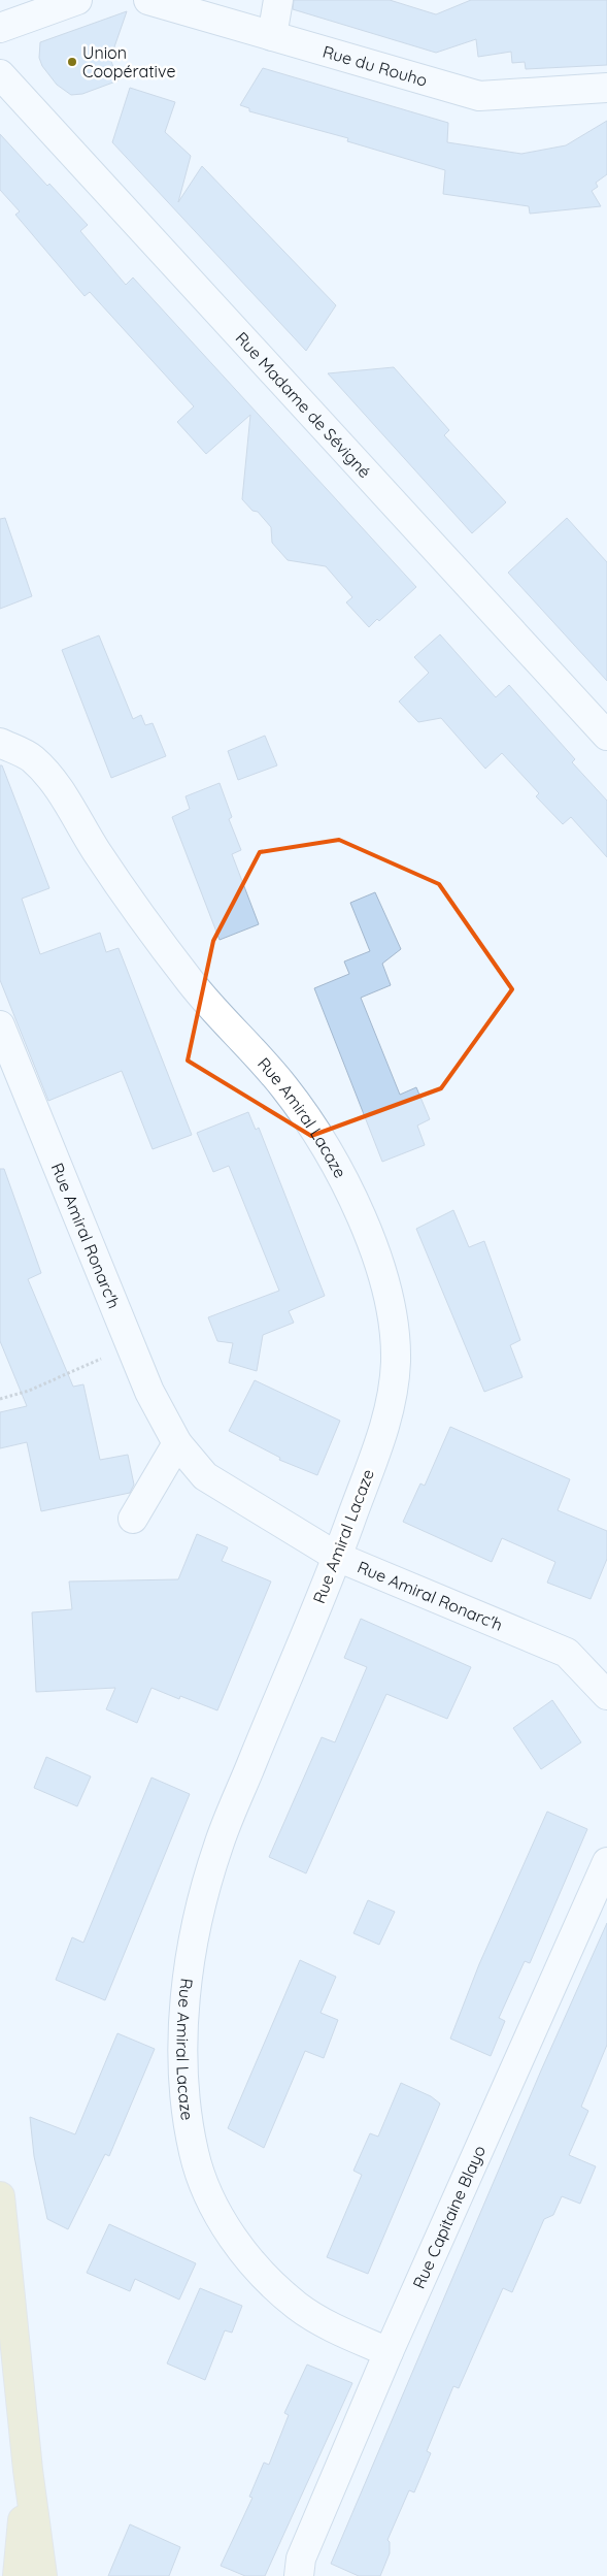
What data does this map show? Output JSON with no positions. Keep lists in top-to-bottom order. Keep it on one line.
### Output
{"streets":{"street":["Rue du Rouho","Rue Madame de Sévigné","Rue Amiral Lacaze","Rue Amiral Ronarc'h","Rue Capitaine Blayo"]},"crossings":[["Rue Amiral Lacaze","Rue Amiral Ronarc'h"],["Rue Amiral Lacaze","Rue Capitaine Blayo"]],"places":["Union Coopérative"]}
